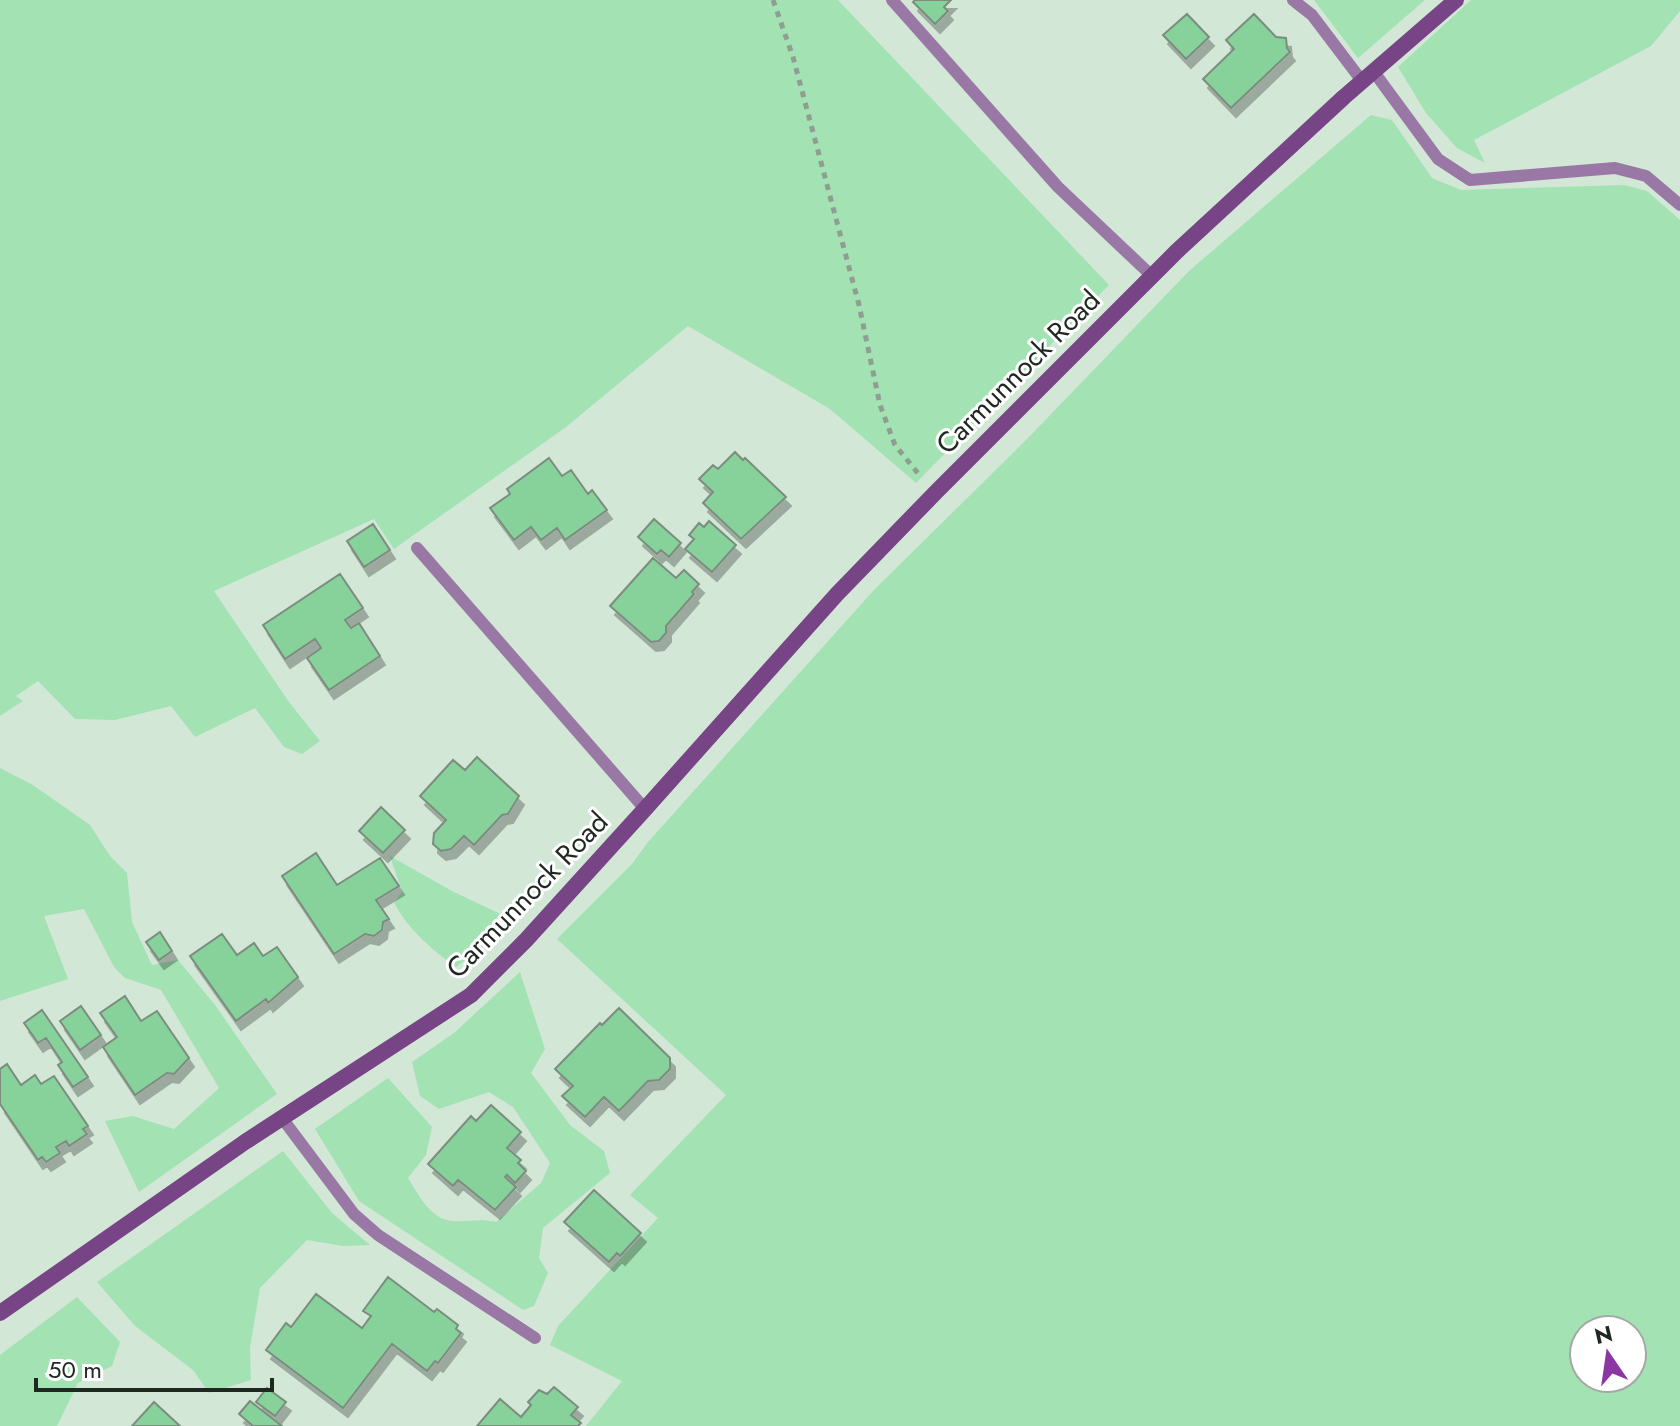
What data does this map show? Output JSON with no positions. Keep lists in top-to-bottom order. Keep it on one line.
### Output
{"streets":{"main road":["Carmunnock Road"]},"scale_bar":"50 m","north":"top"}
